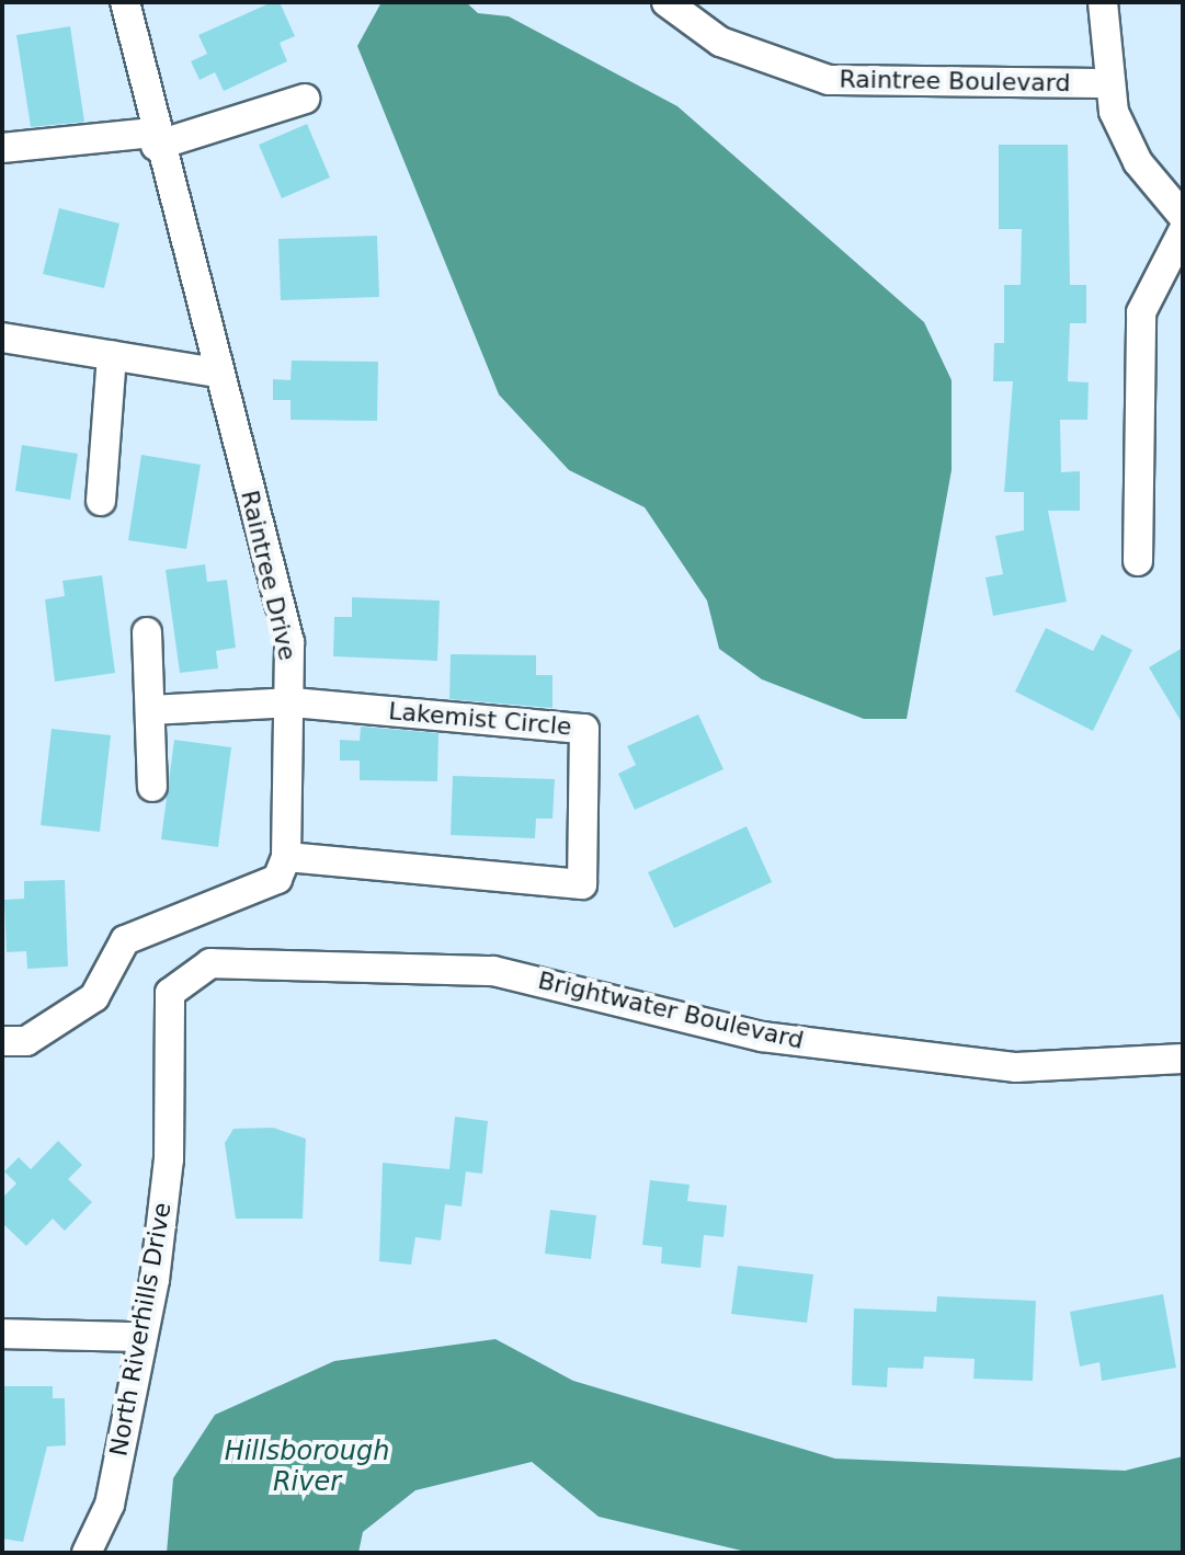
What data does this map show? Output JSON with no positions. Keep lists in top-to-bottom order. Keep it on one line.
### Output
{"streets":{"street":["Raintree Boulevard","Raintree Drive","Lakemist Circle","Brightwater Boulevard","North Riverhills Drive"]},"crossings":[["Raintree Drive","Lakemist Circle"],["Brightwater Boulevard","North Riverhills Drive"]],"water":["Hillsborough River"]}
